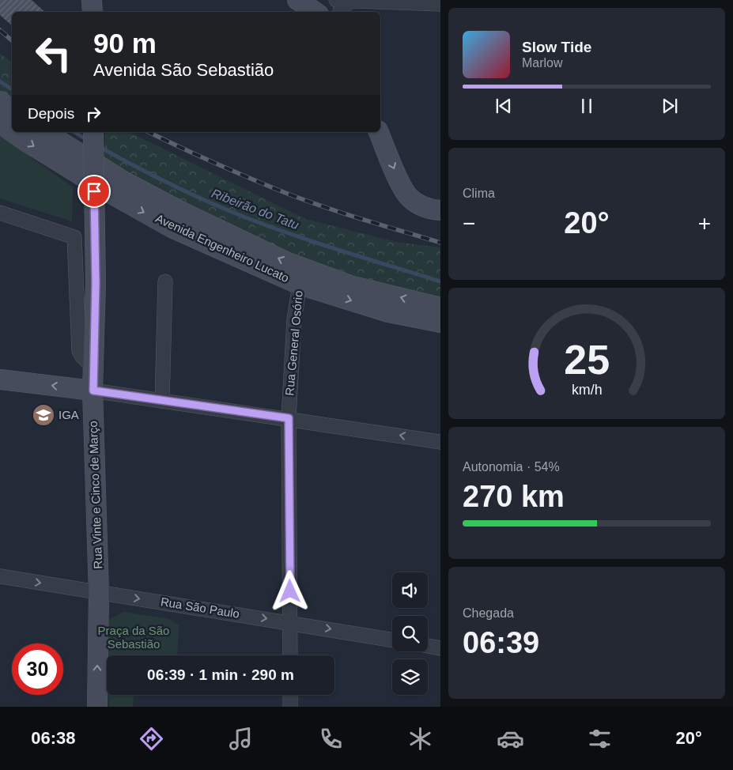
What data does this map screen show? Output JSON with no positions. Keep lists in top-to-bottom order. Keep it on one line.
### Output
{"streets":{"main road":["Avenida Engenheiro Lucato","Rua Vinte e Cinco de Março"],"street":["Rua General Osório","Rua São Paulo"]},"crossings":[["Avenida Engenheiro Lucato","Rua General Osório"],["Rua General Osório","Rua São Paulo"],["Rua Vinte e Cinco de Março","Rua São Paulo"]],"one_way":["Rua São Paulo"],"water":["Ribeirão do Tatu"],"parks":["Praça da São Sebastião"],"places":{"school or university":["IGA"]},"page":{"turn":["90 m","Avenida São Sebastião"],"song":["Slow Tide","Marlow"],"then":"Depois","tile":["Clima",["Autonomia · 54%","270 km"],["Chegada","06:39"]],"heat":["−","20°","+"],"limit":"30","trip":"06:39 · 1 min · 290 m","tabs":["06:38","20°"],"gauge":["25","km/h"]}}
